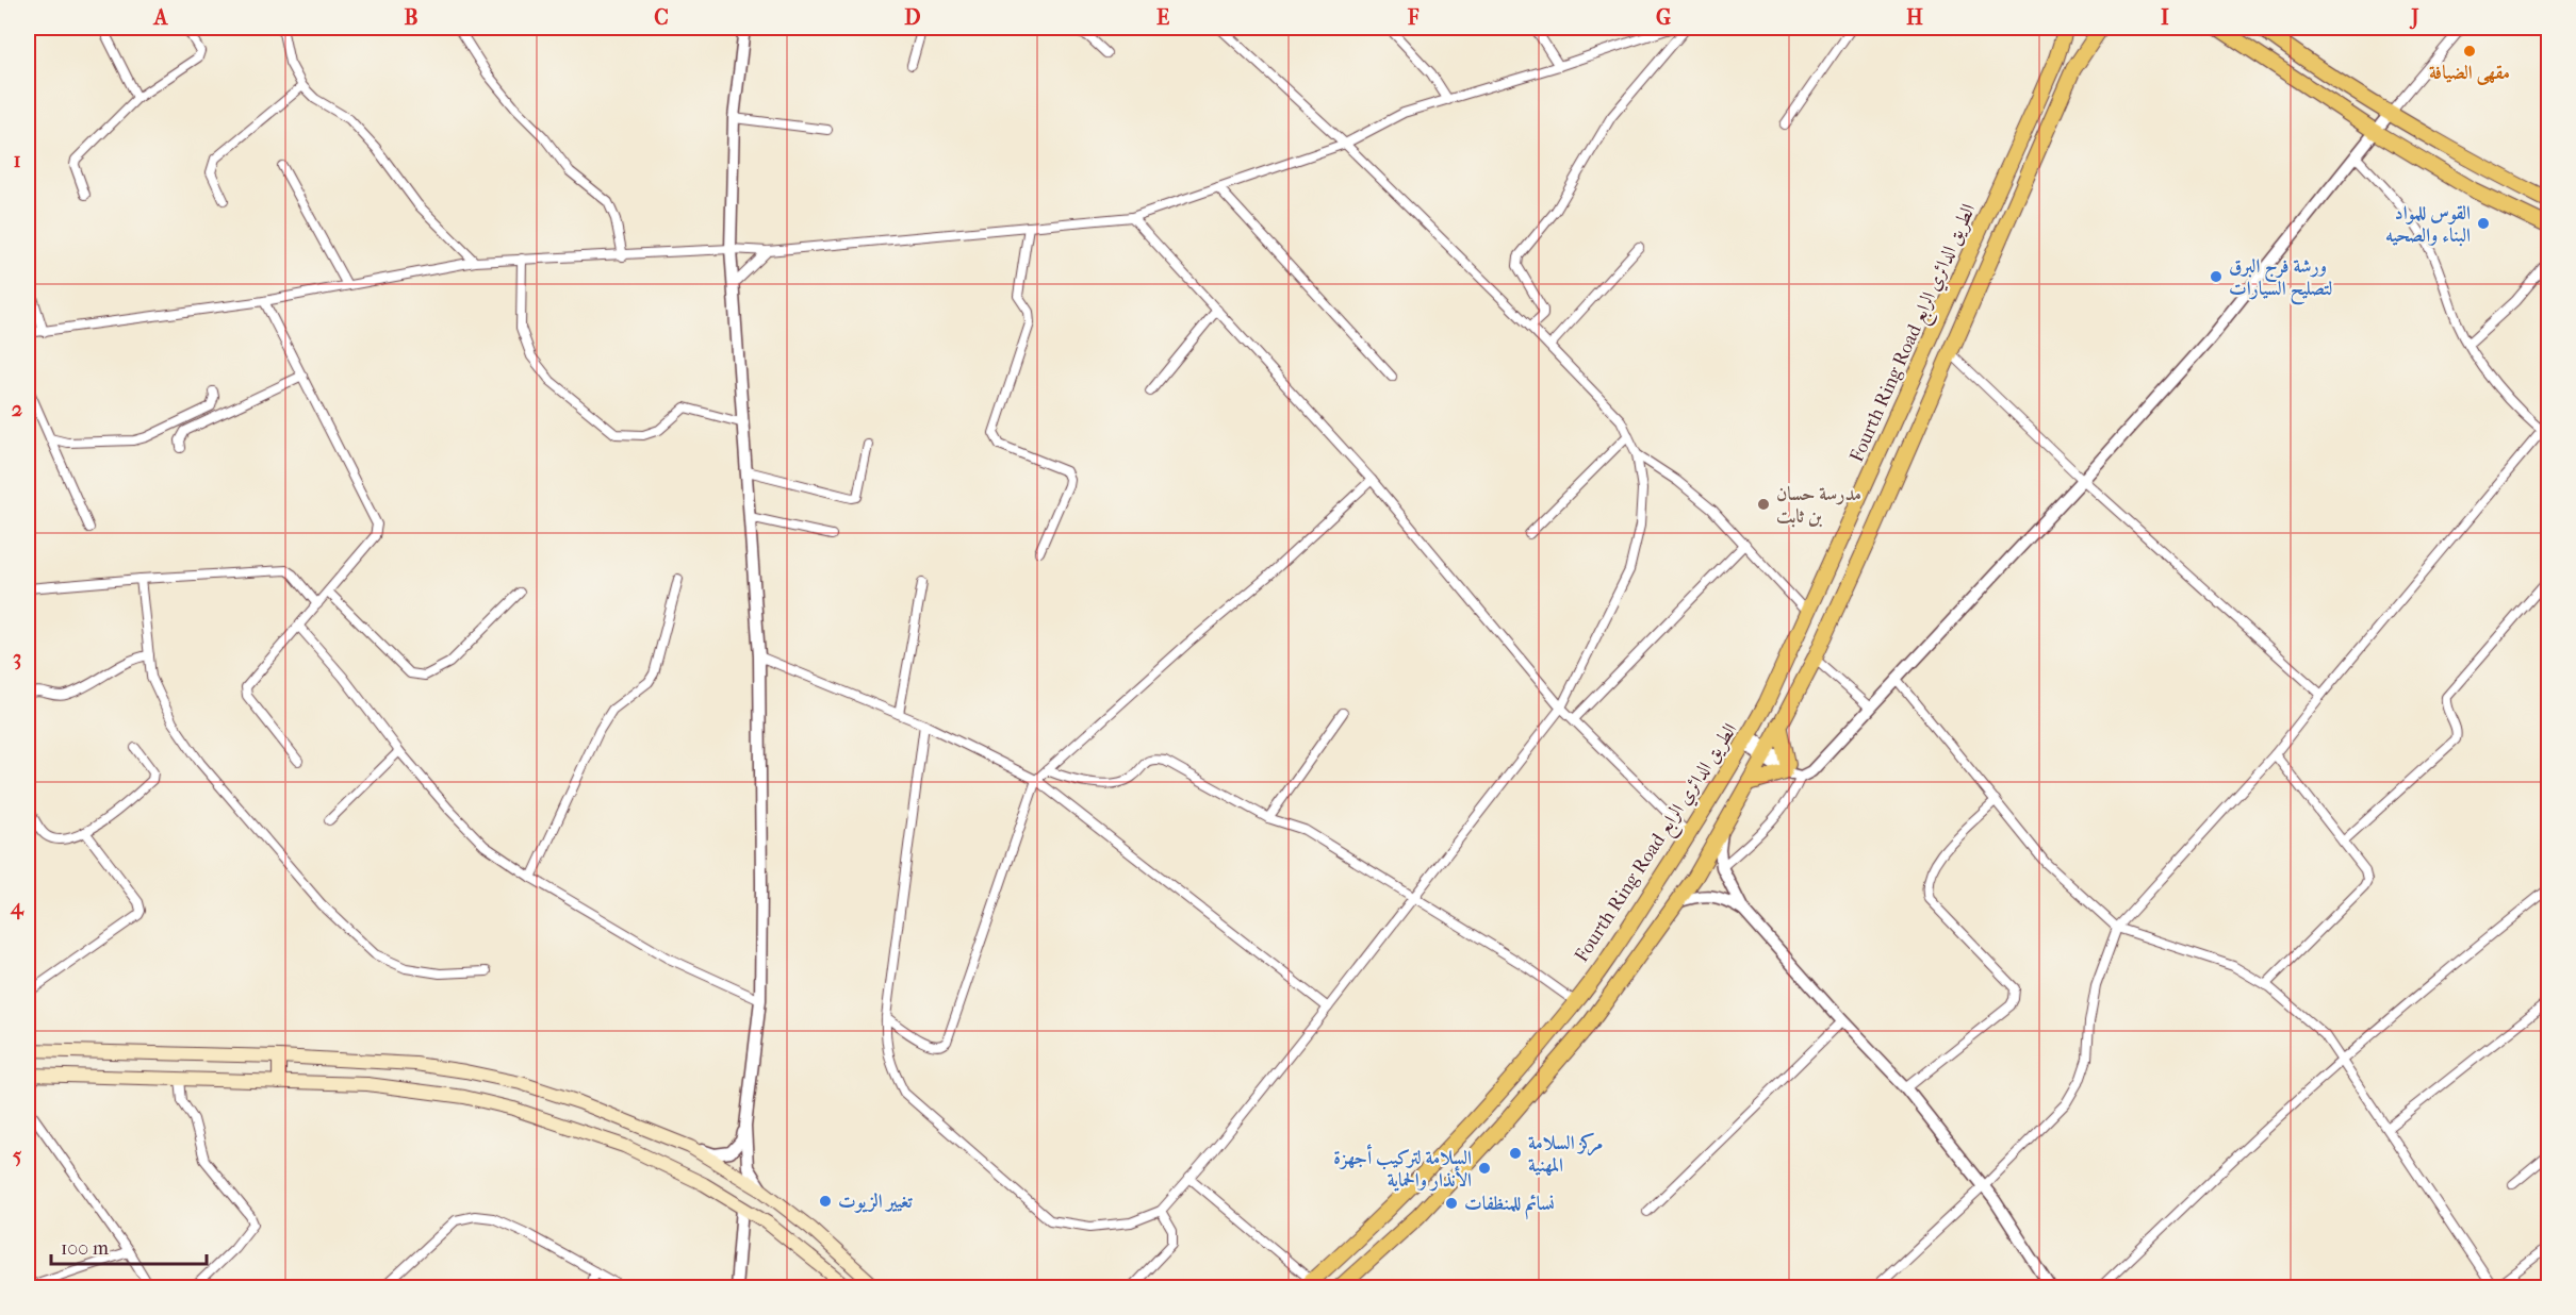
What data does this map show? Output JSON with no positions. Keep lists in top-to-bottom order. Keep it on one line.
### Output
{"streets":{"main road":["Fourth Ring Road الطريق الدائري الرابع"]},"places":["مقهى الضيافة","القوس للمواد البناء والصحيه","ورشة فرج البرق لتصليح السيارات","مدرسة حسان بن ثابت","مركز السلامة المهنية","السلامة لتركيب أجهزة الأنذار والحماية","تغيير الزيوت","نسائم للمنظفات"],"scale_bar":"100 m","grid":{"columns":["A","B","C","D","E","F","G","H","I","J"],"rows":["1","2","3","4","5"]}}
